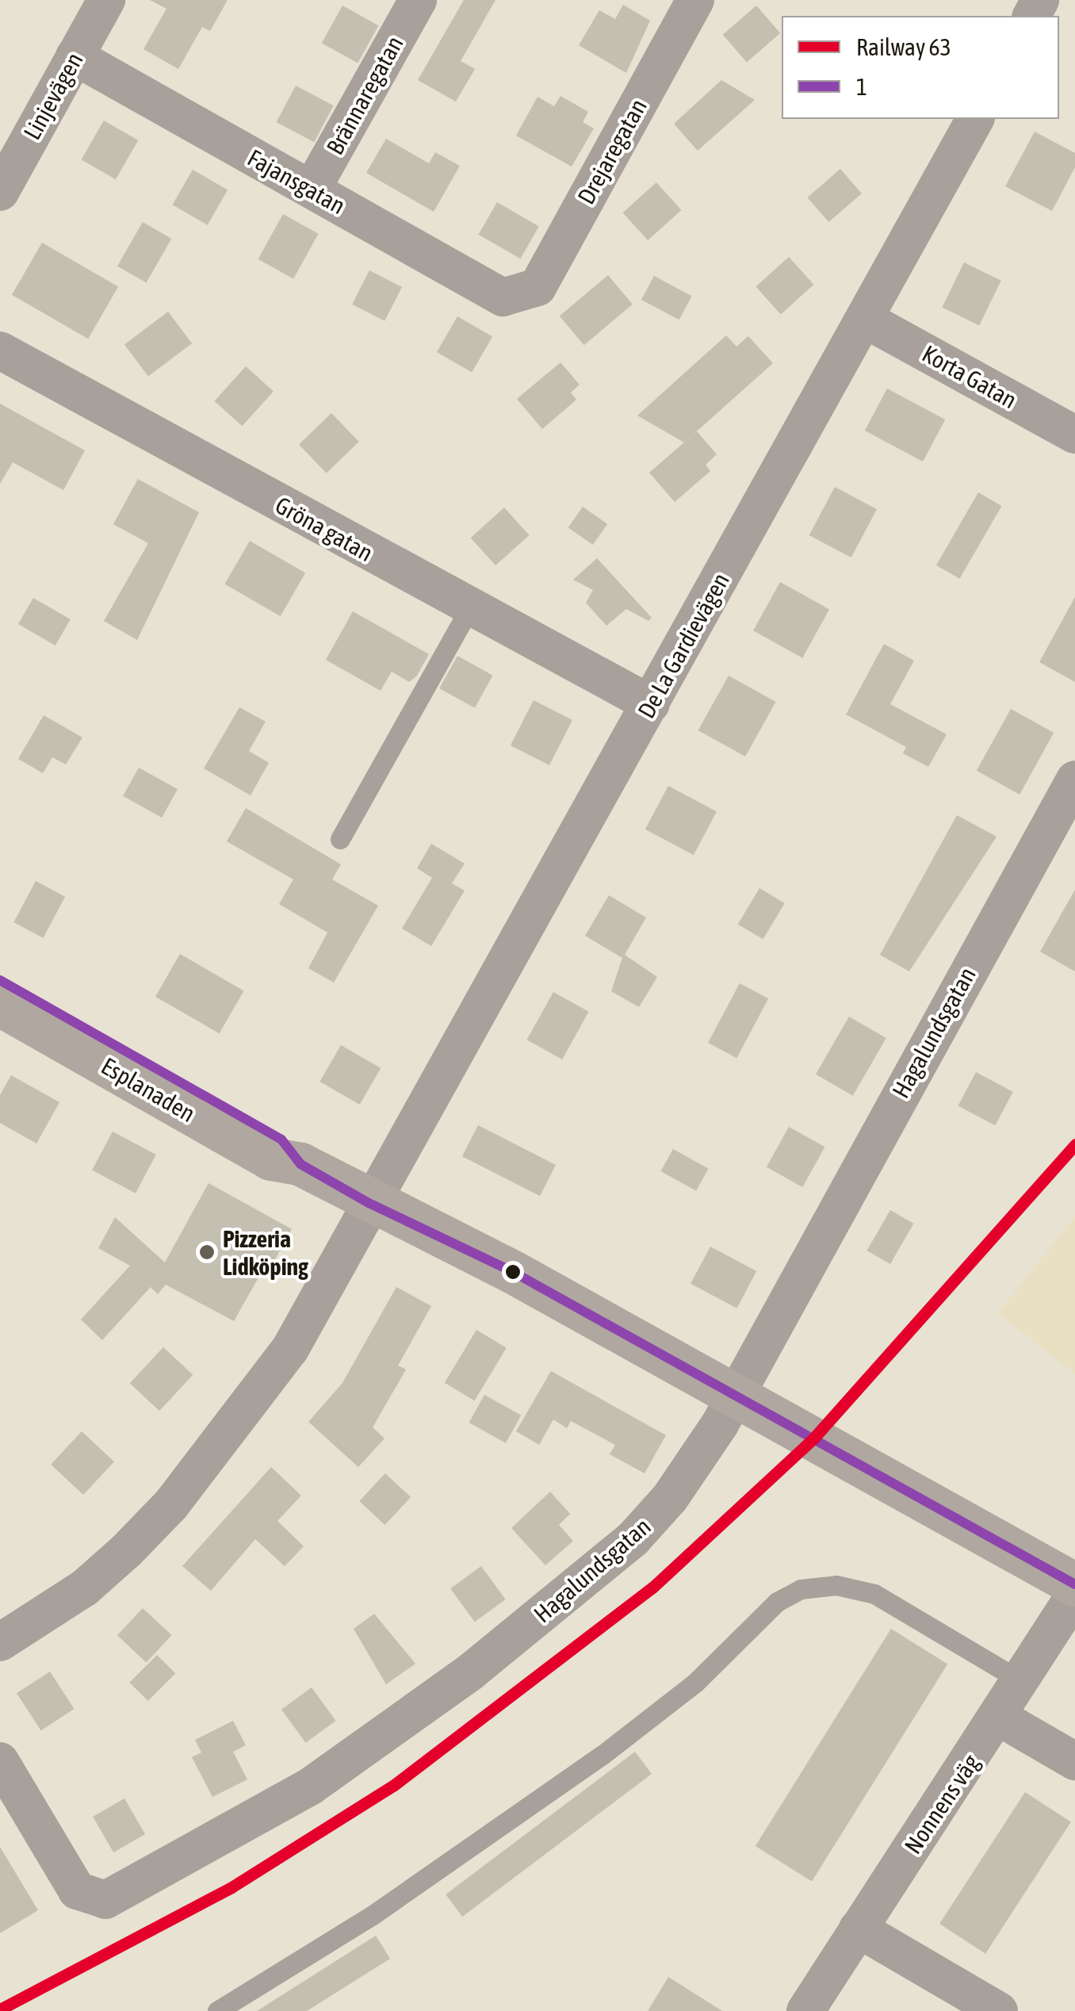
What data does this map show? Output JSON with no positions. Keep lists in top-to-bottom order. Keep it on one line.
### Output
{"streets":{"street":["Brännaregatan","Linjevägen","Drejaregatan","Fajansgatan","Korta Gatan","Gröna gatan","De La Gardievägen","Hagalundsgatan","Esplanaden","Nonnens väg"]},"crossings":[["Brännaregatan","Fajansgatan"],["Linjevägen","Fajansgatan"],["Drejaregatan","Fajansgatan"],["Korta Gatan","De La Gardievägen"],["Gröna gatan","De La Gardievägen"],["De La Gardievägen","Esplanaden"],["Hagalundsgatan","Esplanaden"]],"places":["Pizzeria Lidköping"],"lines":["transit line 1","rail line 63"],"legend":["Railway 63","1"]}
